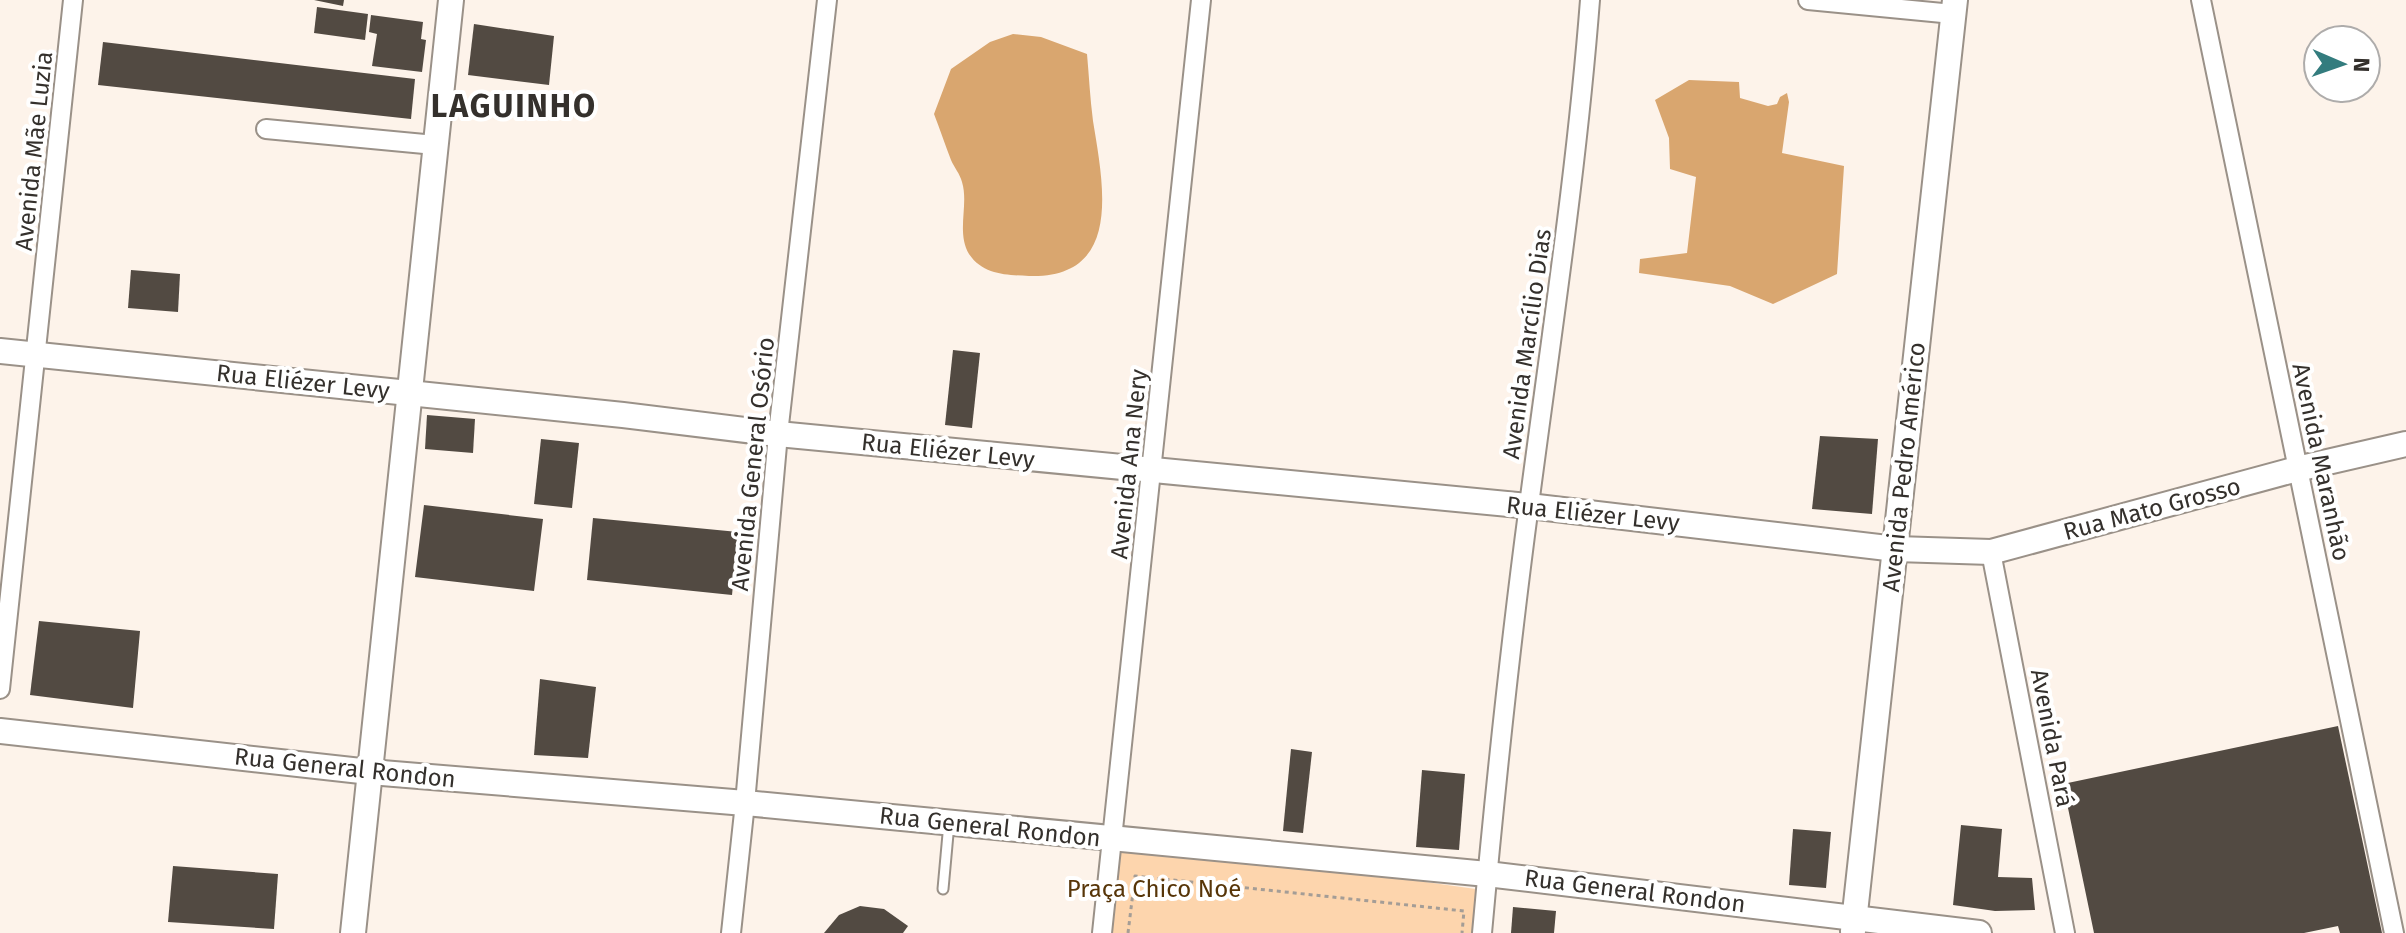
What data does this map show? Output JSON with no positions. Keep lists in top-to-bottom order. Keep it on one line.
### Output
{"streets":{"main road":["Rua Eliézer Levy","Avenida Pedro Américo","Rua Mato Grosso","Rua General Rondon"],"street":["Avenida Mãe Luzia","Avenida Marcílio Dias","Avenida Maranhão","Avenida General Osório","Avenida Ana Nery","Avenida Pará"]},"crossings":[["Avenida Mãe Luzia","Rua Eliézer Levy"],["Avenida Marcílio Dias","Rua Eliézer Levy"],["Avenida Marcílio Dias","Rua General Rondon"],["Rua Eliézer Levy","Avenida General Osório"],["Rua Eliézer Levy","Avenida Ana Nery"],["Rua Eliézer Levy","Avenida Pedro Américo"],["Rua Eliézer Levy","Rua Mato Grosso"],["Avenida Maranhão","Rua Mato Grosso"],["Avenida General Osório","Rua General Rondon"],["Avenida Ana Nery","Rua General Rondon"],["Avenida Pedro Américo","Rua Mato Grosso"],["Avenida Pedro Américo","Rua General Rondon"],["Rua Mato Grosso","Avenida Pará"]],"districts":["LAGUINHO"],"parks":["Praça Chico Noé"],"north":"right"}
